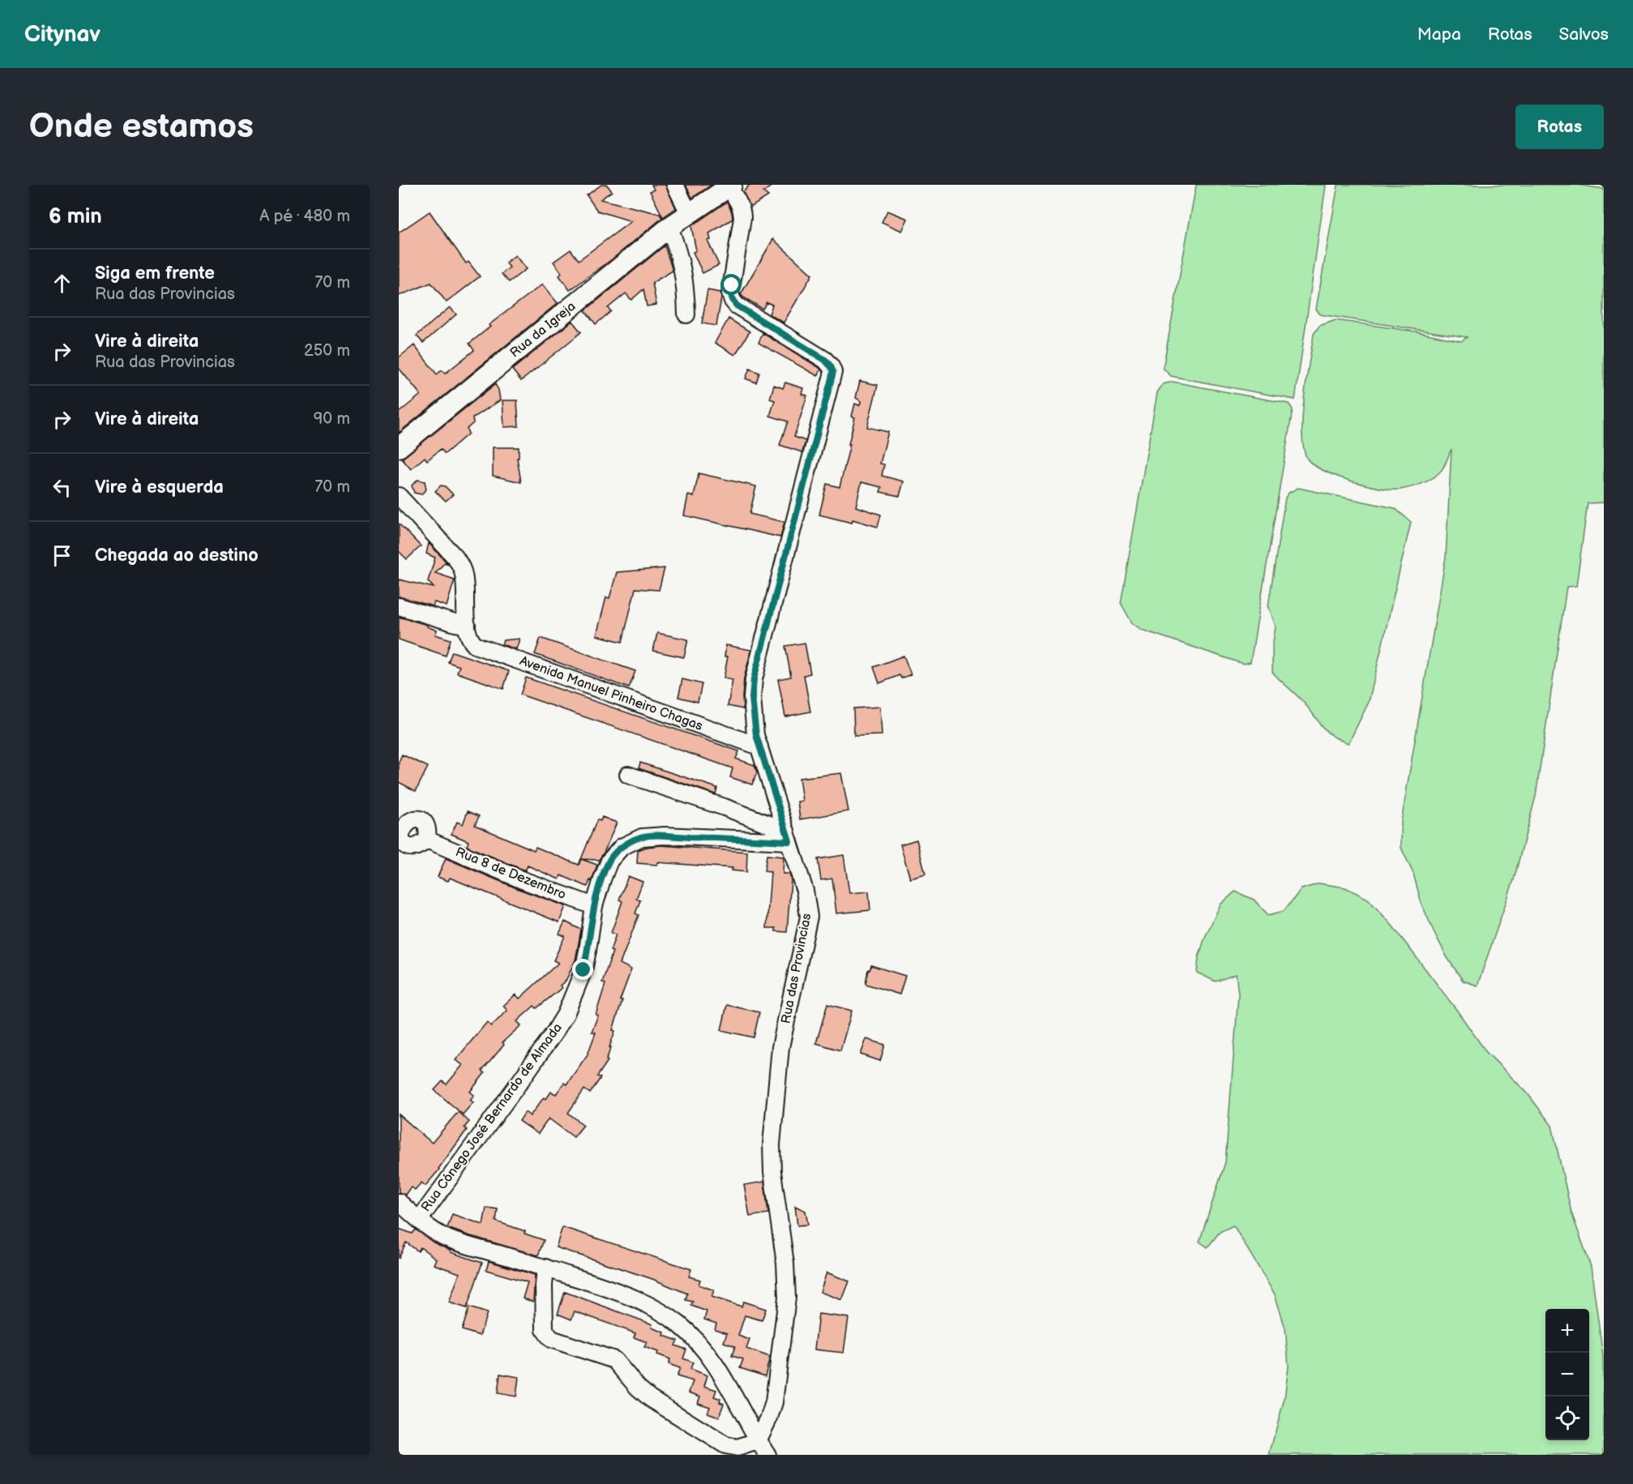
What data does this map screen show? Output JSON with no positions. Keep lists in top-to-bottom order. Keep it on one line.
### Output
{"streets":{"street":["Rua da Igreja","Avenida Manuel Pinheiro Chagas","Rua 8 de Dezembro","Rua das Provincias","Rua Cónego José Bernardo de Almada"]},"crossings":[["Rua da Igreja","Rua das Provincias"],["Avenida Manuel Pinheiro Chagas","Rua das Provincias"],["Rua 8 de Dezembro","Rua Cónego José Bernardo de Almada"],["Rua das Provincias","Rua Cónego José Bernardo de Almada"]],"page":{"header":"Citynav","nav":["Mapa","Rotas","Salvos"],"buttons":"Rotas","title":"Onde estamos","heading":["6 min","A pé · 480 m"],"list":[["Siga em frente","Rua das Provincias","70 m"],["Vire à direita","Rua das Provincias","250 m"],["Vire à direita","90 m"],["Vire à esquerda","70 m"],"Chegada ao destino"],"map_buttons":["+","−"]}}
